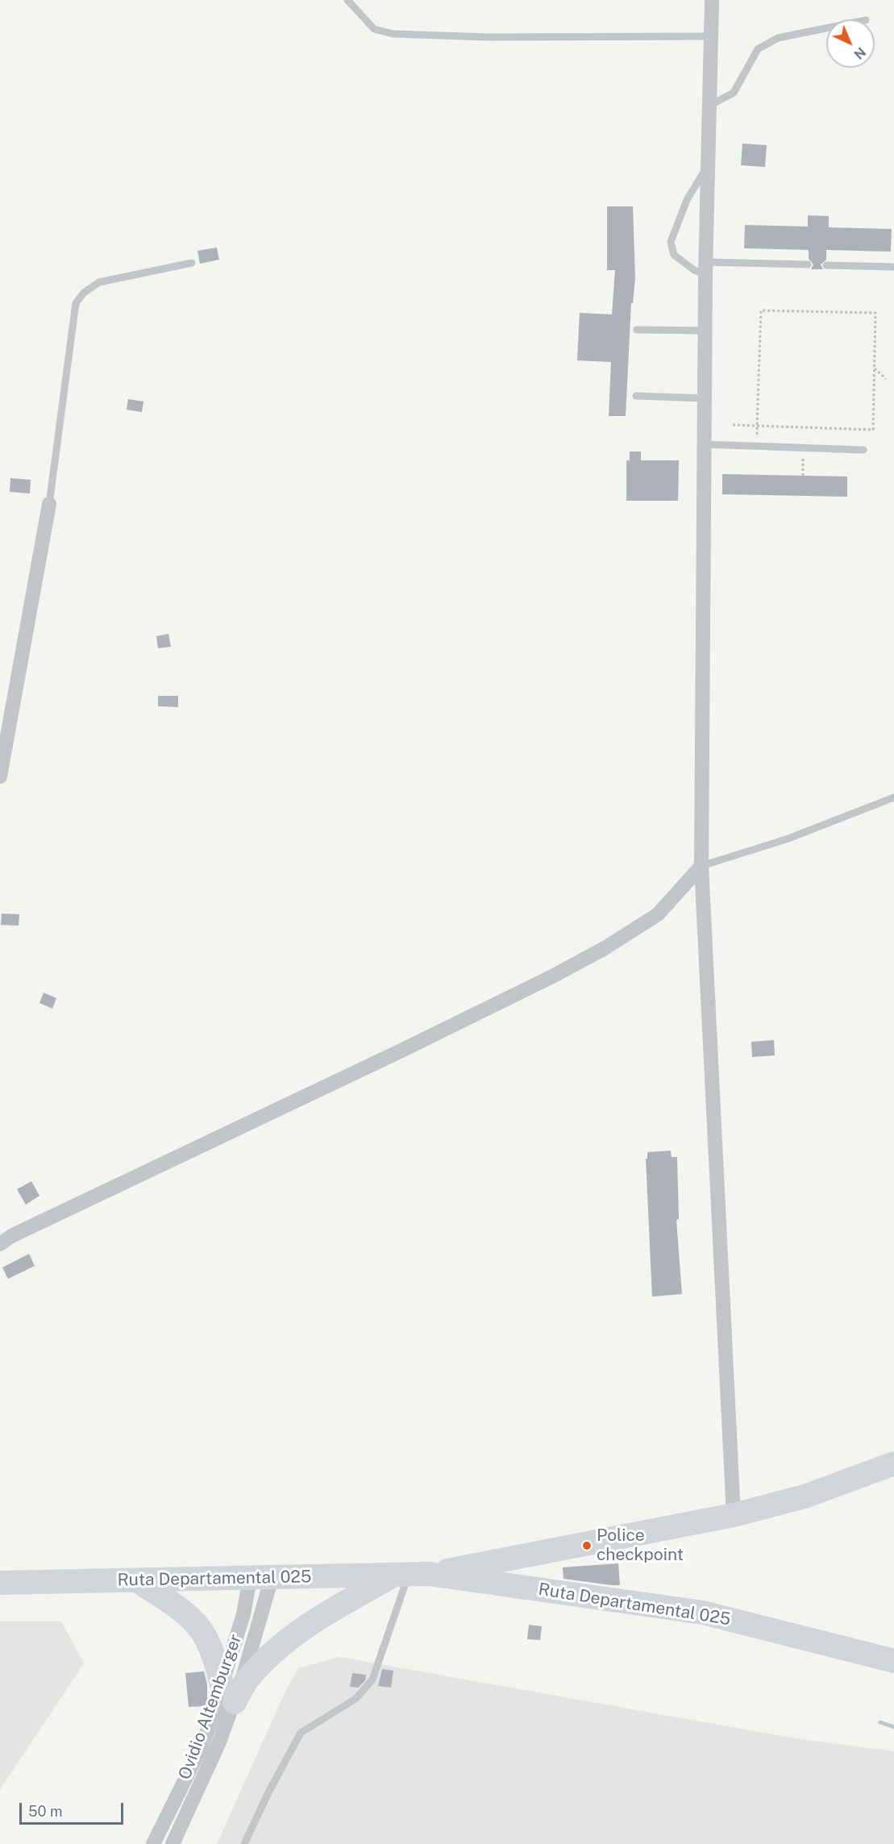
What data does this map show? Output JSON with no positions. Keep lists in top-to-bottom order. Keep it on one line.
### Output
{"streets":{"highway":["Ruta Departamental 025"],"street":["Ovidio Altemburger"]},"crossings":[["Ruta Departamental 025","Ovidio Altemburger"]],"places":["Police checkpoint"],"scale_bar":"50 m","north":"bottom right"}
